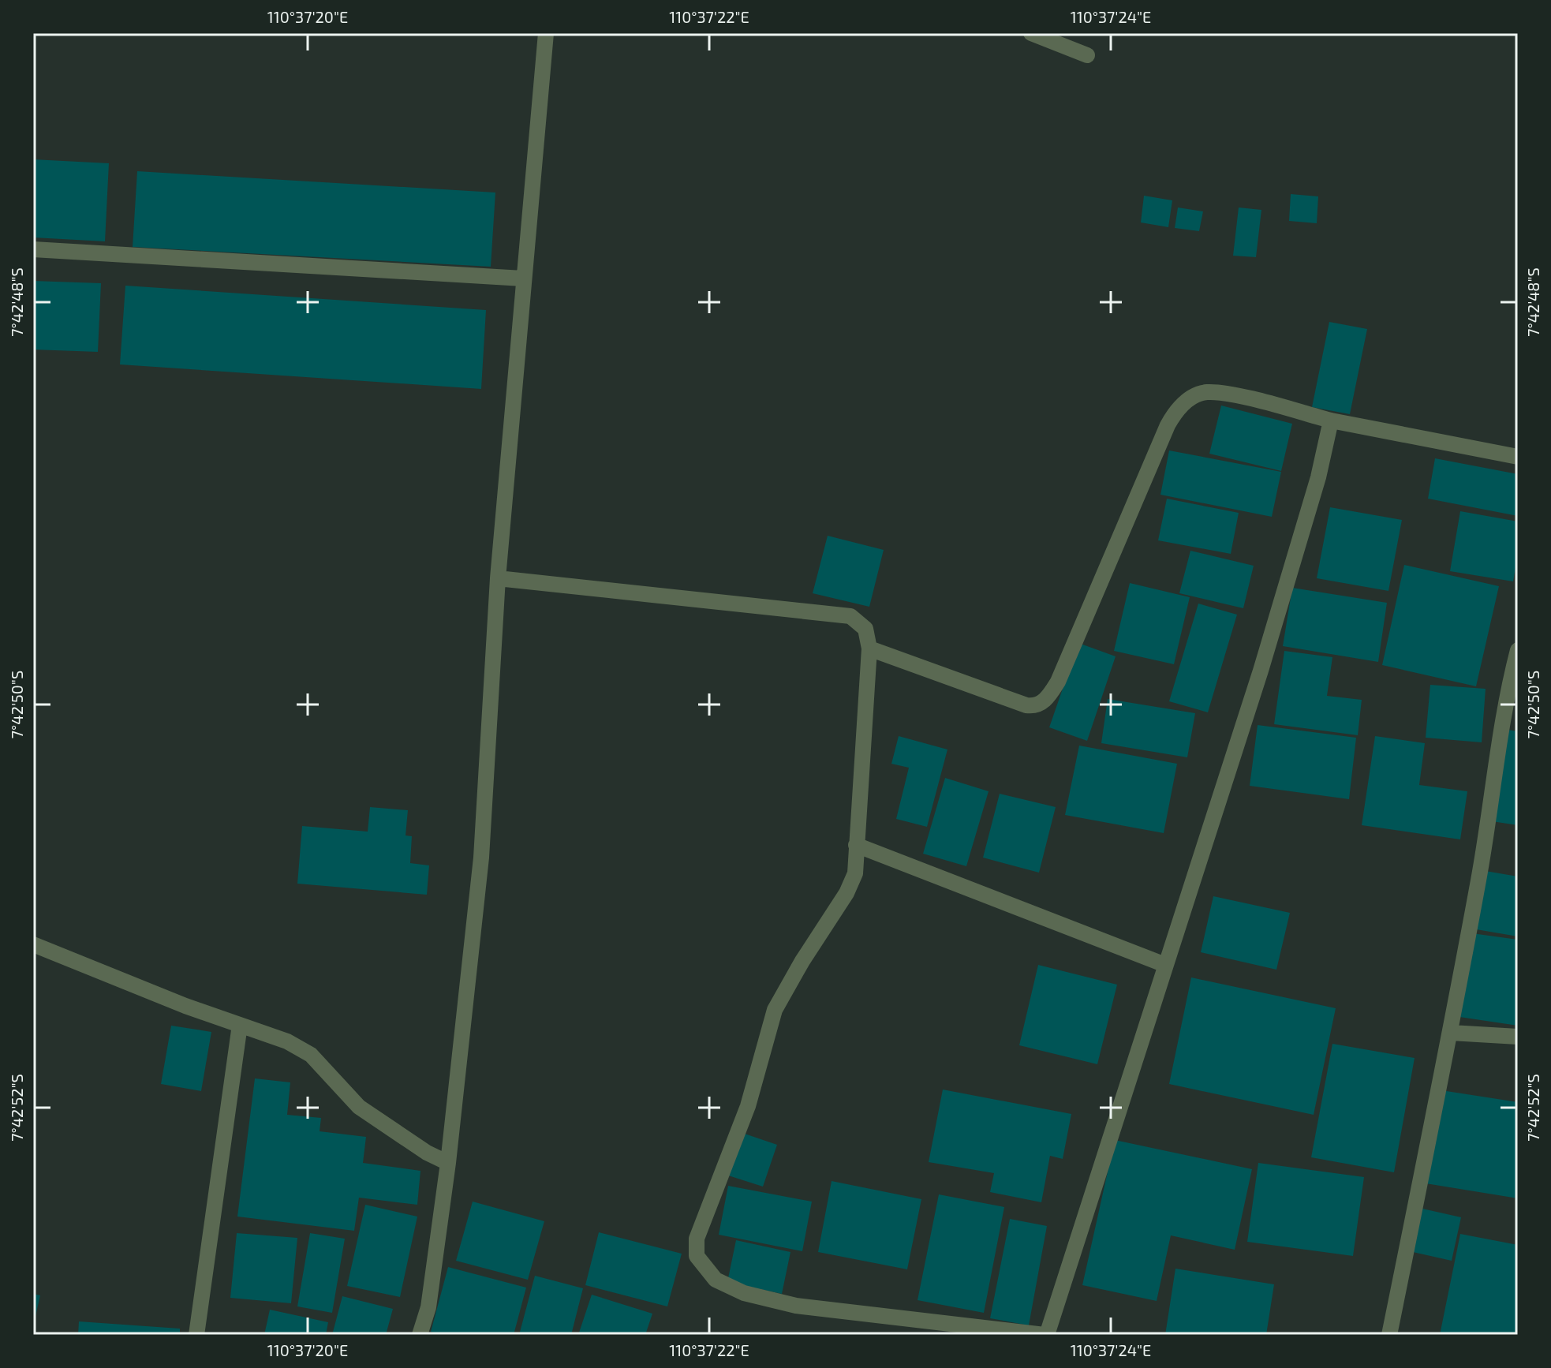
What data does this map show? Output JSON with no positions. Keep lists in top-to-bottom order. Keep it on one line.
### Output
{"coordinates":["110°37'20\"E","110°37'22\"E","110°37'24\"E","7°42'48\"S","7°42'50\"S","7°42'52\"S"]}
